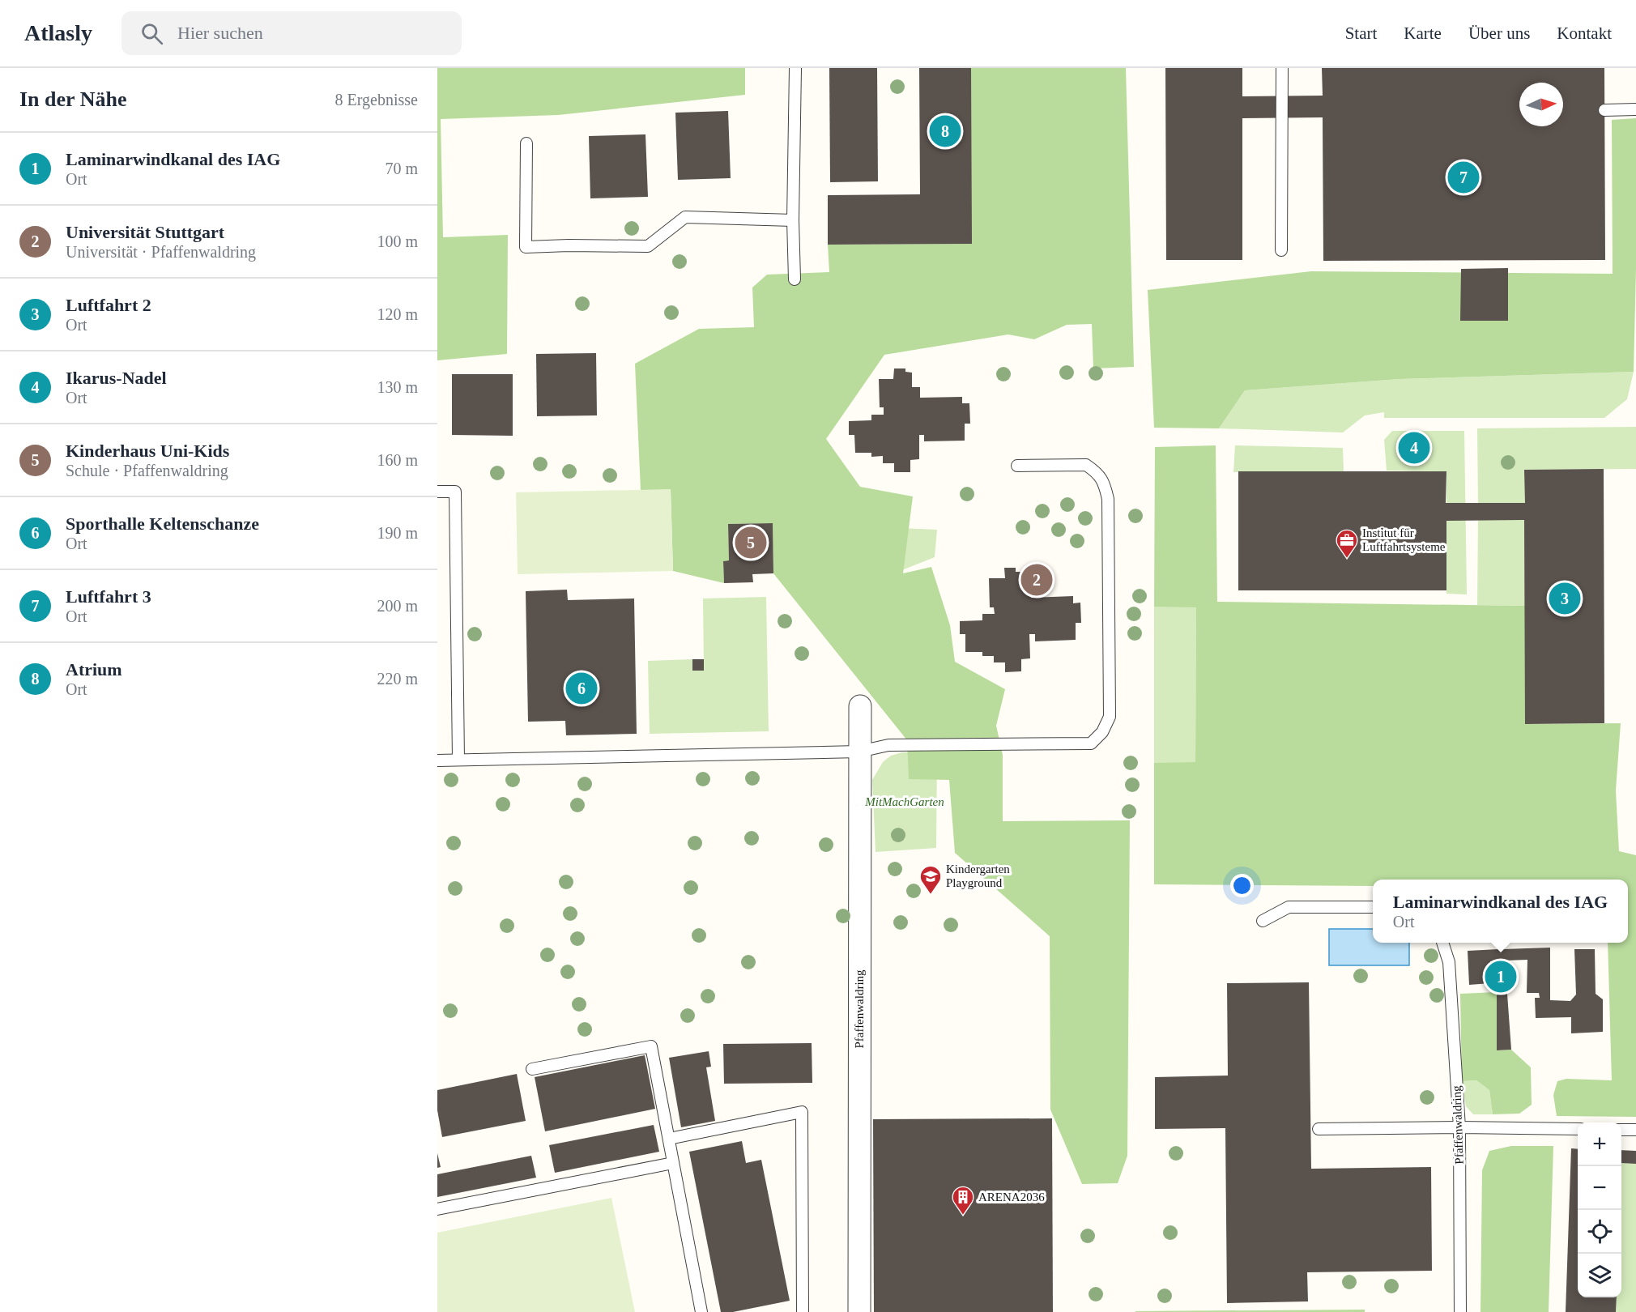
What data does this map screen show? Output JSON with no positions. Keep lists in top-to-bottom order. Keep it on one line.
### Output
{"streets":{"street":["Pfaffenwaldring"]},"parks":["MitMachGarten"],"places":{"office":["Institut für Luftfahrtsysteme"],"school or university":["Kindergarten Playground"],"building":["ARENA2036"]},"north":"right","page":{"header":"Atlasly","search":"Hier suchen","nav":["Start","Karte","Über uns","Kontakt"],"heading":["In der Nähe","8 Ergebnisse"],"pins":["8","7","4","5","2","3","6","1"],"list":[{"mark":"1","name":"Laminarwindkanal des IAG","note":"Ort","value":"70 m"},{"mark":"2","name":"Universität Stuttgart","note":"Universität · Pfaffenwaldring","value":"100 m"},{"mark":"3","name":"Luftfahrt 2","note":"Ort","value":"120 m"},{"mark":"4","name":"Ikarus-Nadel","note":"Ort","value":"130 m"},{"mark":"5","name":"Kinderhaus Uni-Kids","note":"Schule · Pfaffenwaldring","value":"160 m"},{"mark":"6","name":"Sporthalle Keltenschanze","note":"Ort","value":"190 m"},{"mark":"7","name":"Luftfahrt 3","note":"Ort","value":"200 m"},{"mark":"8","name":"Atrium","note":"Ort","value":"220 m"}],"popup":["Laminarwindkanal des IAG","Ort"],"map_buttons":["+","−"]}}
